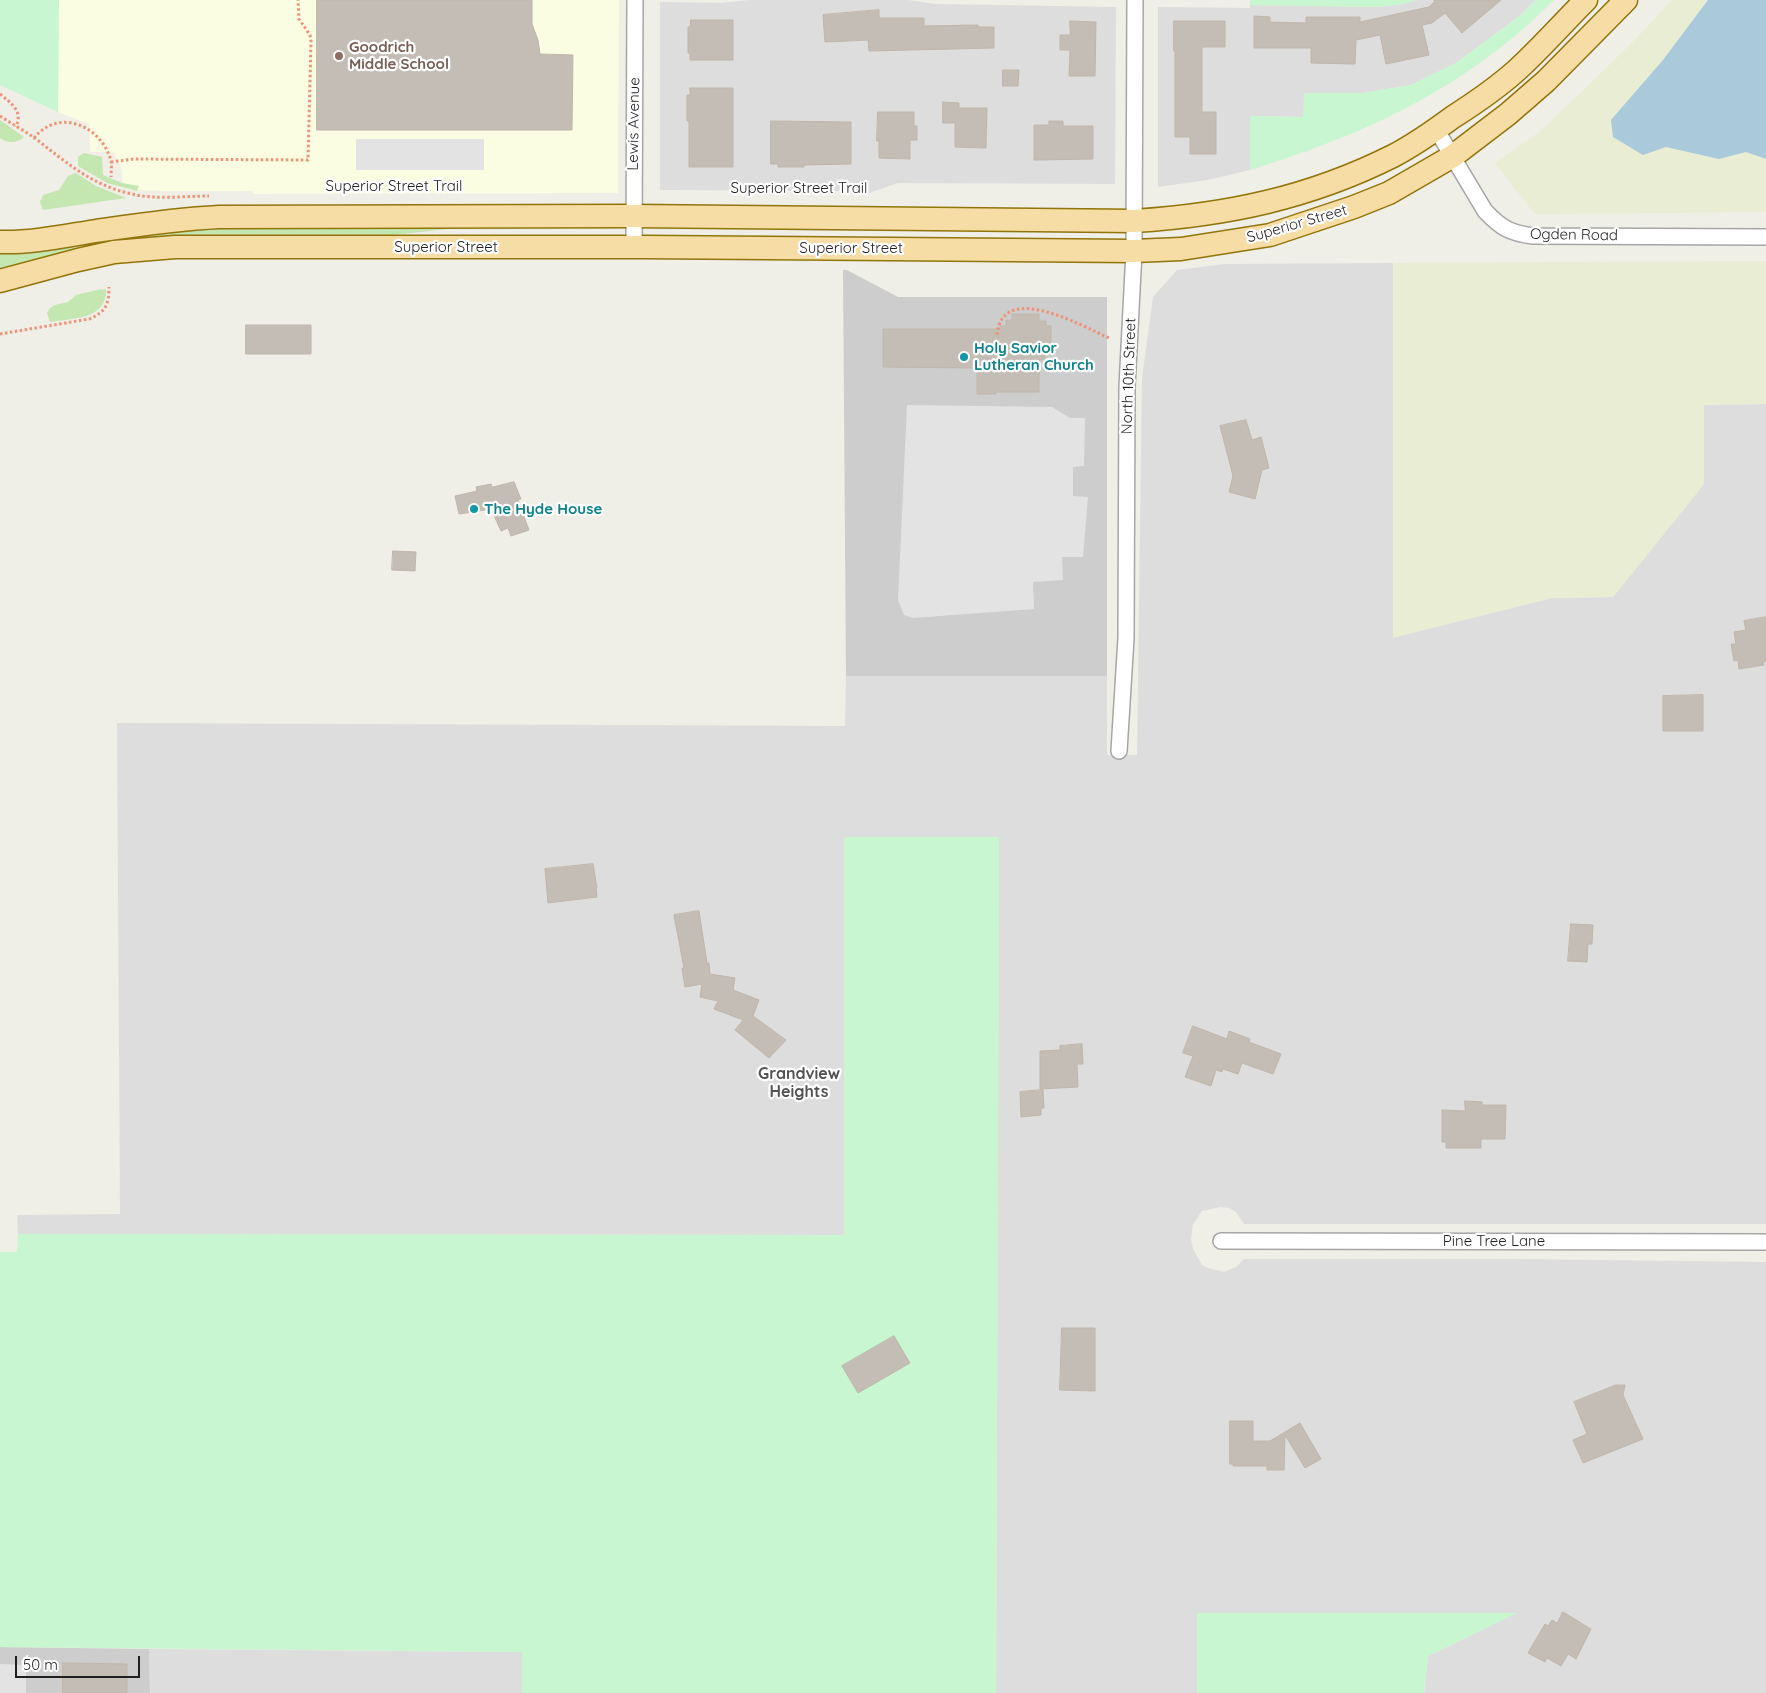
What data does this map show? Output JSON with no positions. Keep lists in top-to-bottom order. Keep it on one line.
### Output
{"streets":{"main road":["Superior Street"],"street":["Lewis Avenue","Ogden Road","North 10th Street","Pine Tree Lane"]},"crossings":[["Lewis Avenue","Superior Street"],["Superior Street","Ogden Road"],["Superior Street","North 10th Street"]],"districts":["Grandview Heights"],"places":["Goodrich Middle School","Holy Savior Lutheran Church","The Hyde House"],"scale_bar":"50 m"}
